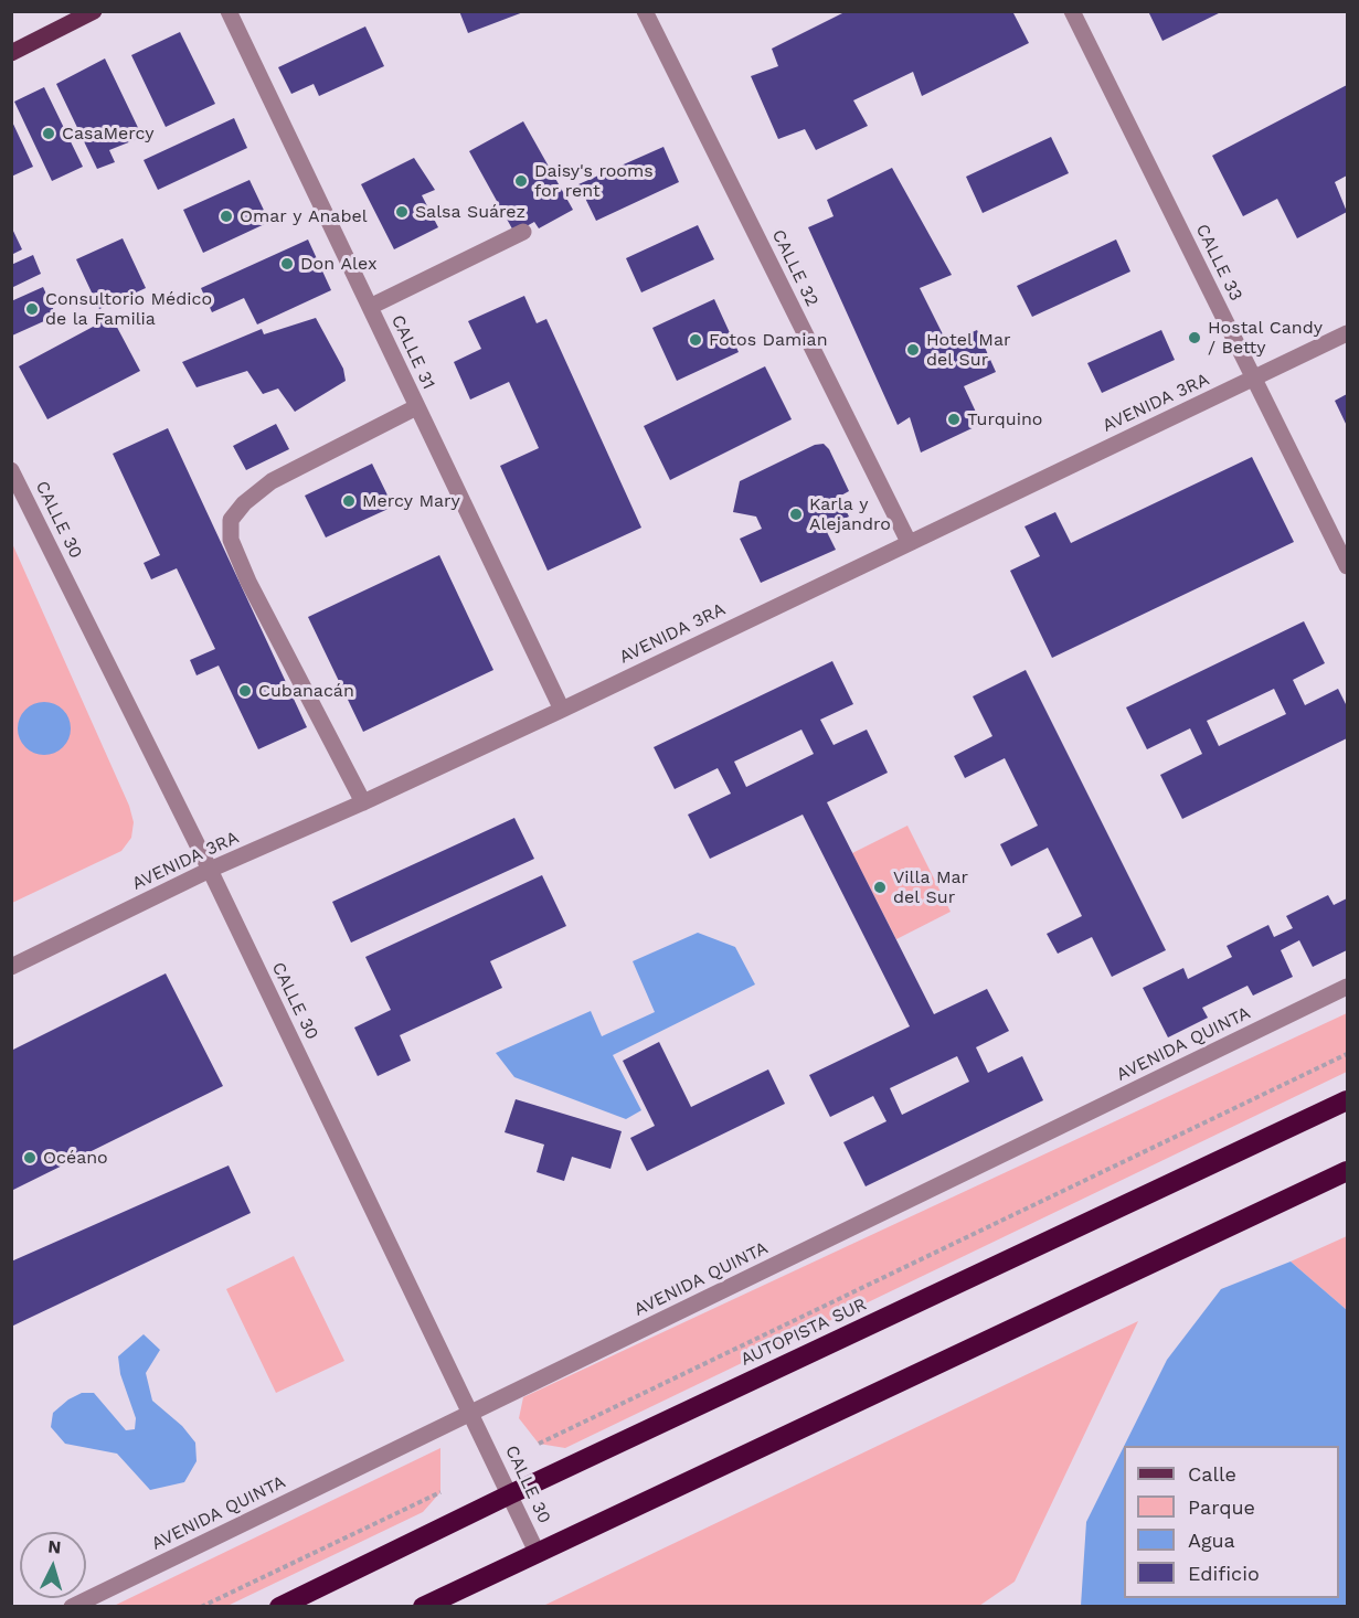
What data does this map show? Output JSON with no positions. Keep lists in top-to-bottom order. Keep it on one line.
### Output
{"streets":{"highway":["AUTOPISTA SUR"],"street":["CALLE 33","CALLE 32","CALLE 31","AVENIDA 3RA","CALLE 30","AVENIDA QUINTA"]},"crossings":[["CALLE 33","AVENIDA 3RA"],["CALLE 32","AVENIDA 3RA"],["CALLE 31","AVENIDA 3RA"],["AVENIDA 3RA","CALLE 30"],["CALLE 30","AVENIDA QUINTA"],["CALLE 30","AUTOPISTA SUR"]],"places":["CasaMercy","Daisy's rooms for rent","Salsa Suárez","Omar y Anabel","Don Alex","Consultorio Médico de la Familia","Hostal Candy / Betty","Fotos Damian","Hotel Mar del Sur","Turquino","Mercy Mary","Karla y Alejandro","Cubanacán","Villa Mar del Sur","Océano"],"legend":["Calle","Parque","Agua","Edificio"],"north":"top"}
